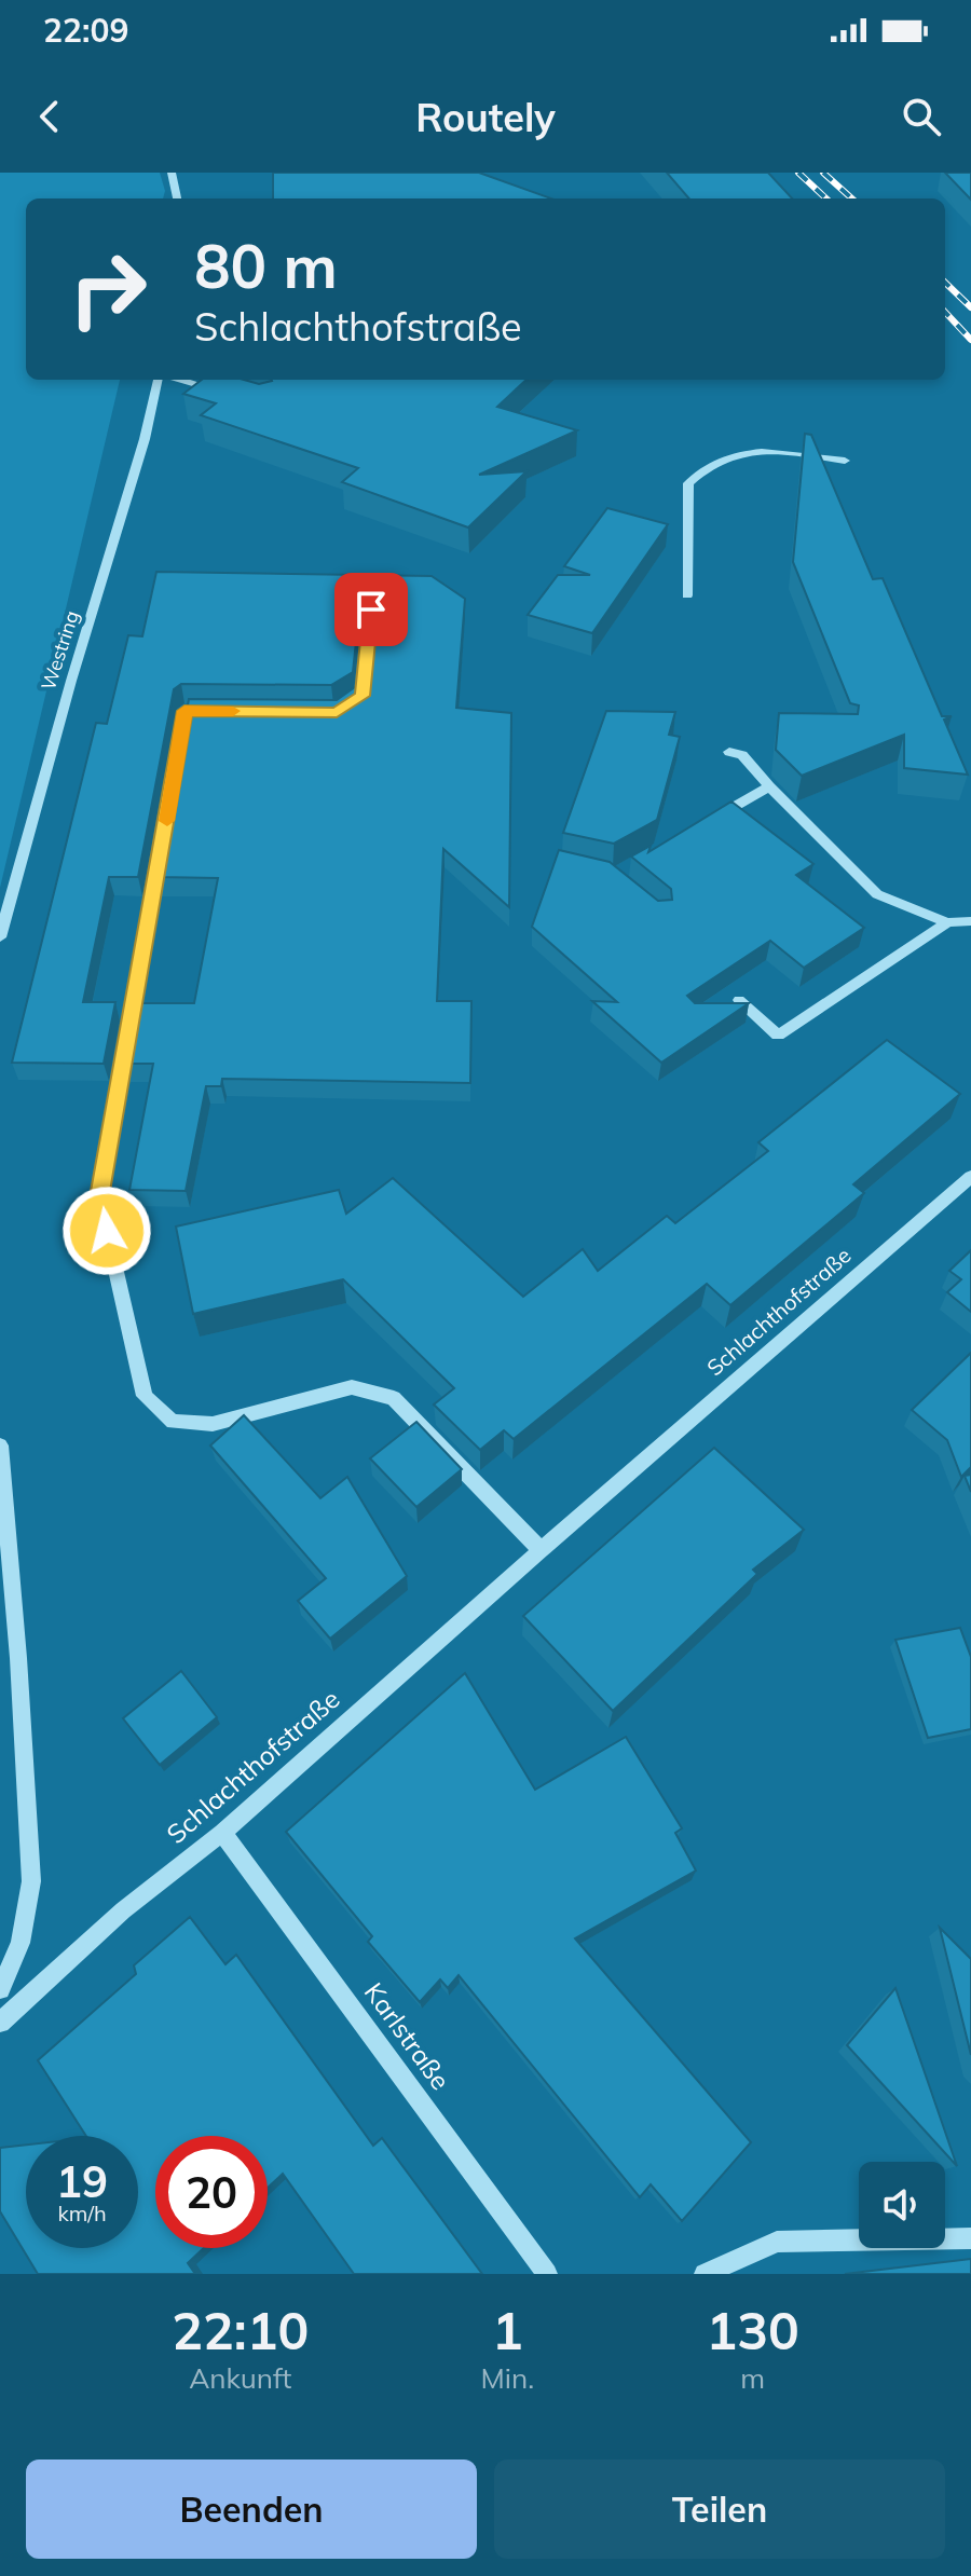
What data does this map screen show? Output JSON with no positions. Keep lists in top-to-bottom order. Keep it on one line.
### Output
{"streets":{"street":["Westring","Schlachthofstraße","Karlstraße"]},"crossings":[["Schlachthofstraße","Karlstraße"]],"page":{"status":"22:09","header":"Routely","turn":["80 m","Schlachthofstraße"],"speed":"19 km/h","limit":"20","eta":["22:10","Ankunft","1","Min.","130","m"],"buttons":["Beenden","Teilen"]}}
